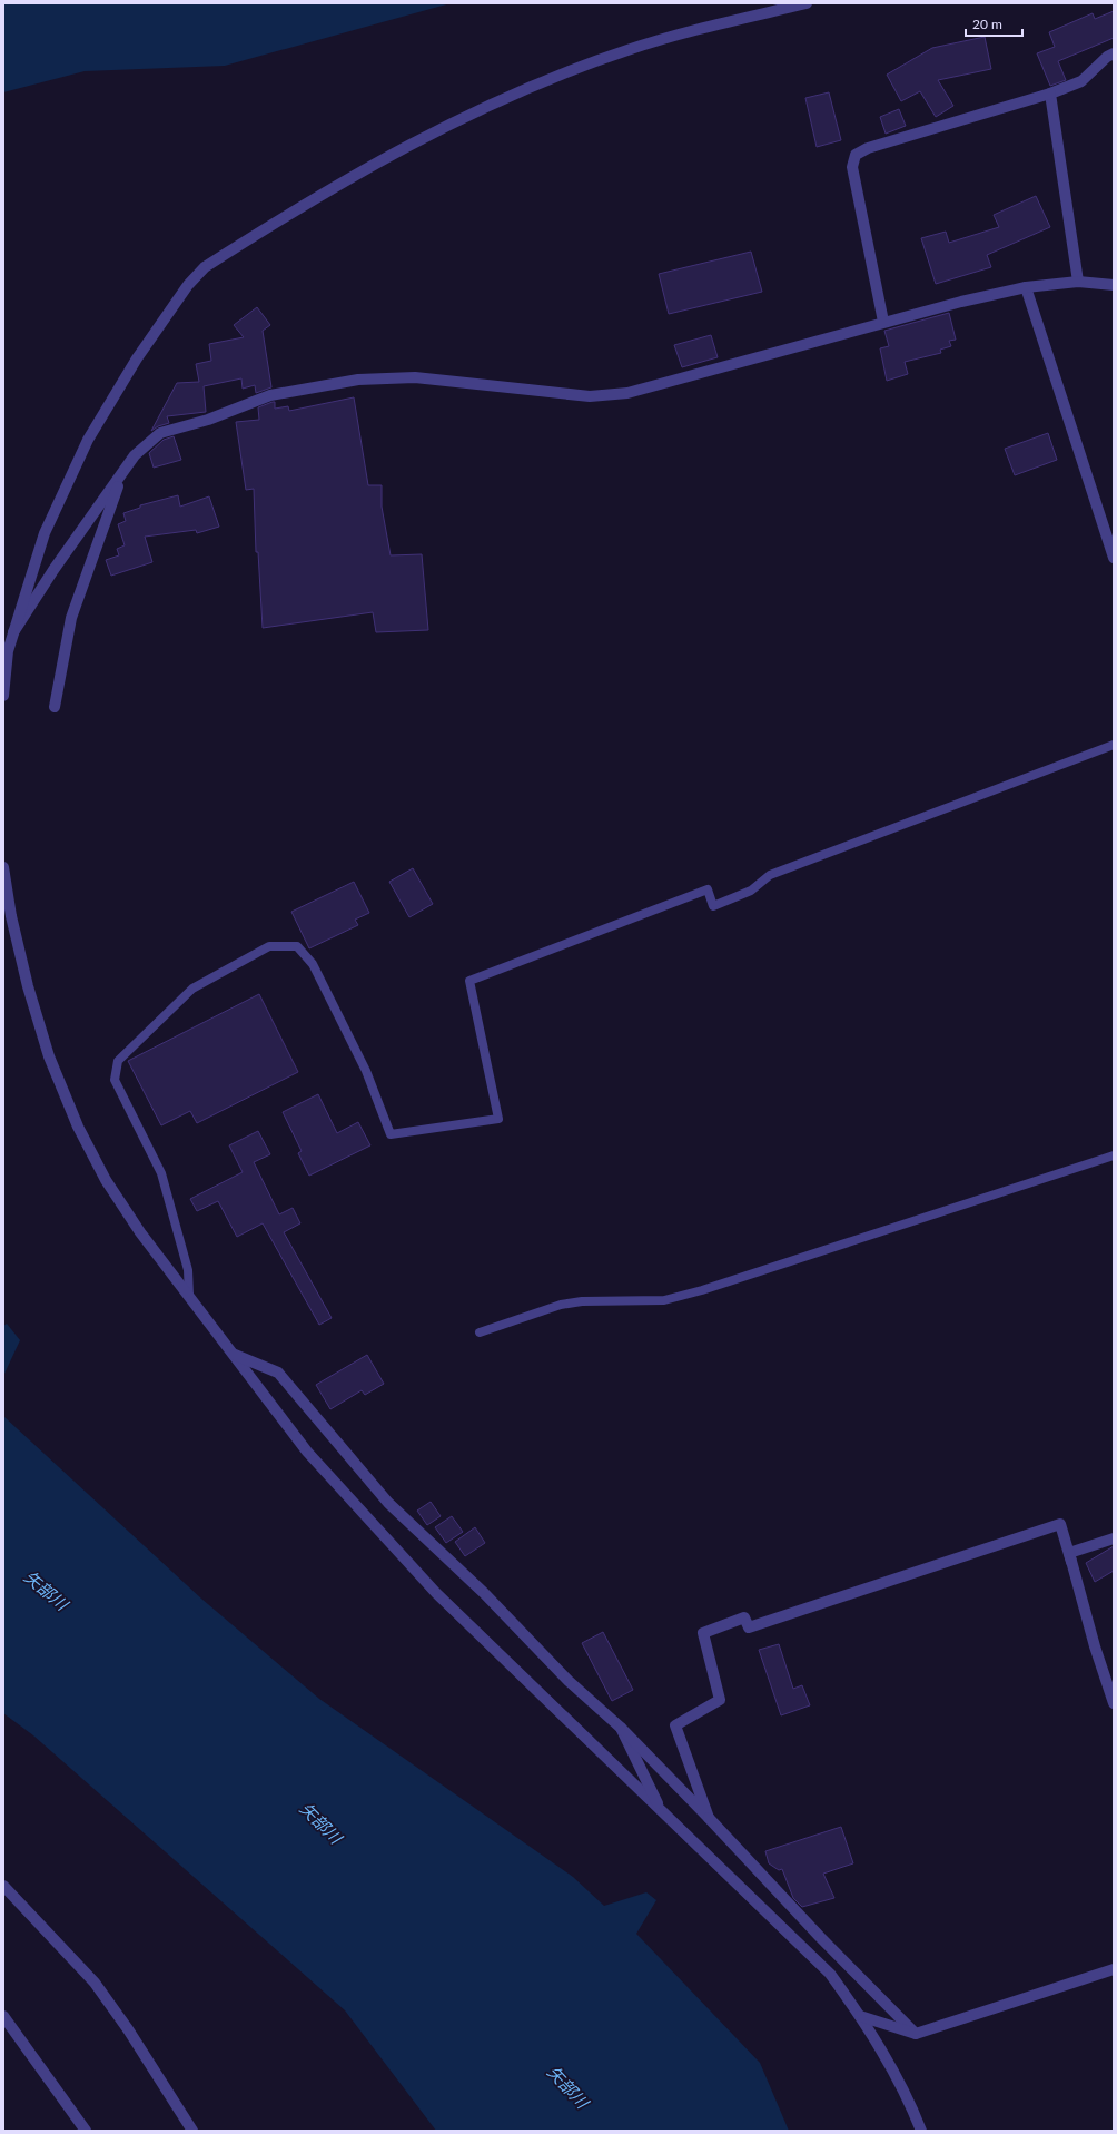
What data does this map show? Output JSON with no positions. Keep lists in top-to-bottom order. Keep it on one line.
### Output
{"water":["矢部川"],"scale_bar":"20 m"}
